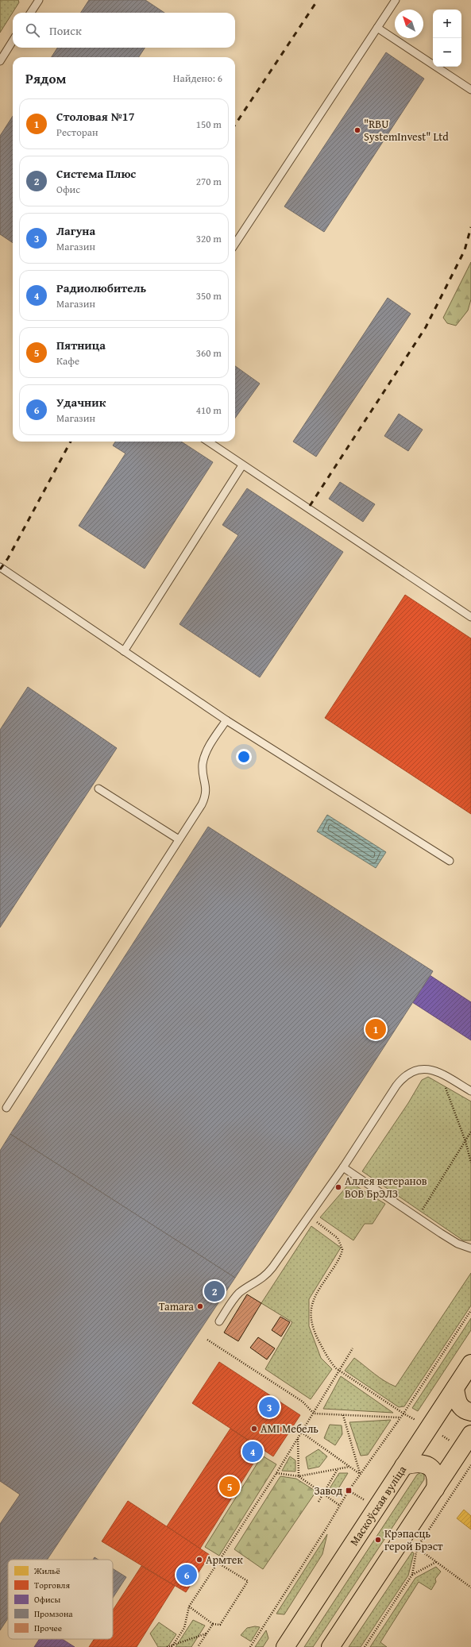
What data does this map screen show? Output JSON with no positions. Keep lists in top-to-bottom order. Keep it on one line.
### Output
{"streets":{"main road":["Маскоўская вуліца"]},"places":{"other":["\"RBU SystemInvest\" Ltd","Аллея ветеранов ВОВ БрЭЛЗ","Tamara","AMI Мебель","Крэпасць герой Брэст","Армтек"],"transit":["Завод"]},"legend":["Жильё","Торговля","Офисы","Промзона","Прочее"],"north":"top left","page":{"map_buttons":["+","−"],"search":"Поиск","heading":["Рядом","Найдено: 6"],"list":[{"mark":"1","name":"Столовая №17","note":"Ресторан","value":"150 m"},{"mark":"2","name":"Система Плюс","note":"Офис","value":"270 m"},{"mark":"3","name":"Лагуна","note":"Магазин","value":"320 m"},{"mark":"4","name":"Радиолюбитель","note":"Магазин","value":"350 m"},{"mark":"5","name":"Пятница","note":"Кафе","value":"360 m"},{"mark":"6","name":"Удачник","note":"Магазин","value":"410 m"}],"pins":["1","2","3","4","5","6"]}}
